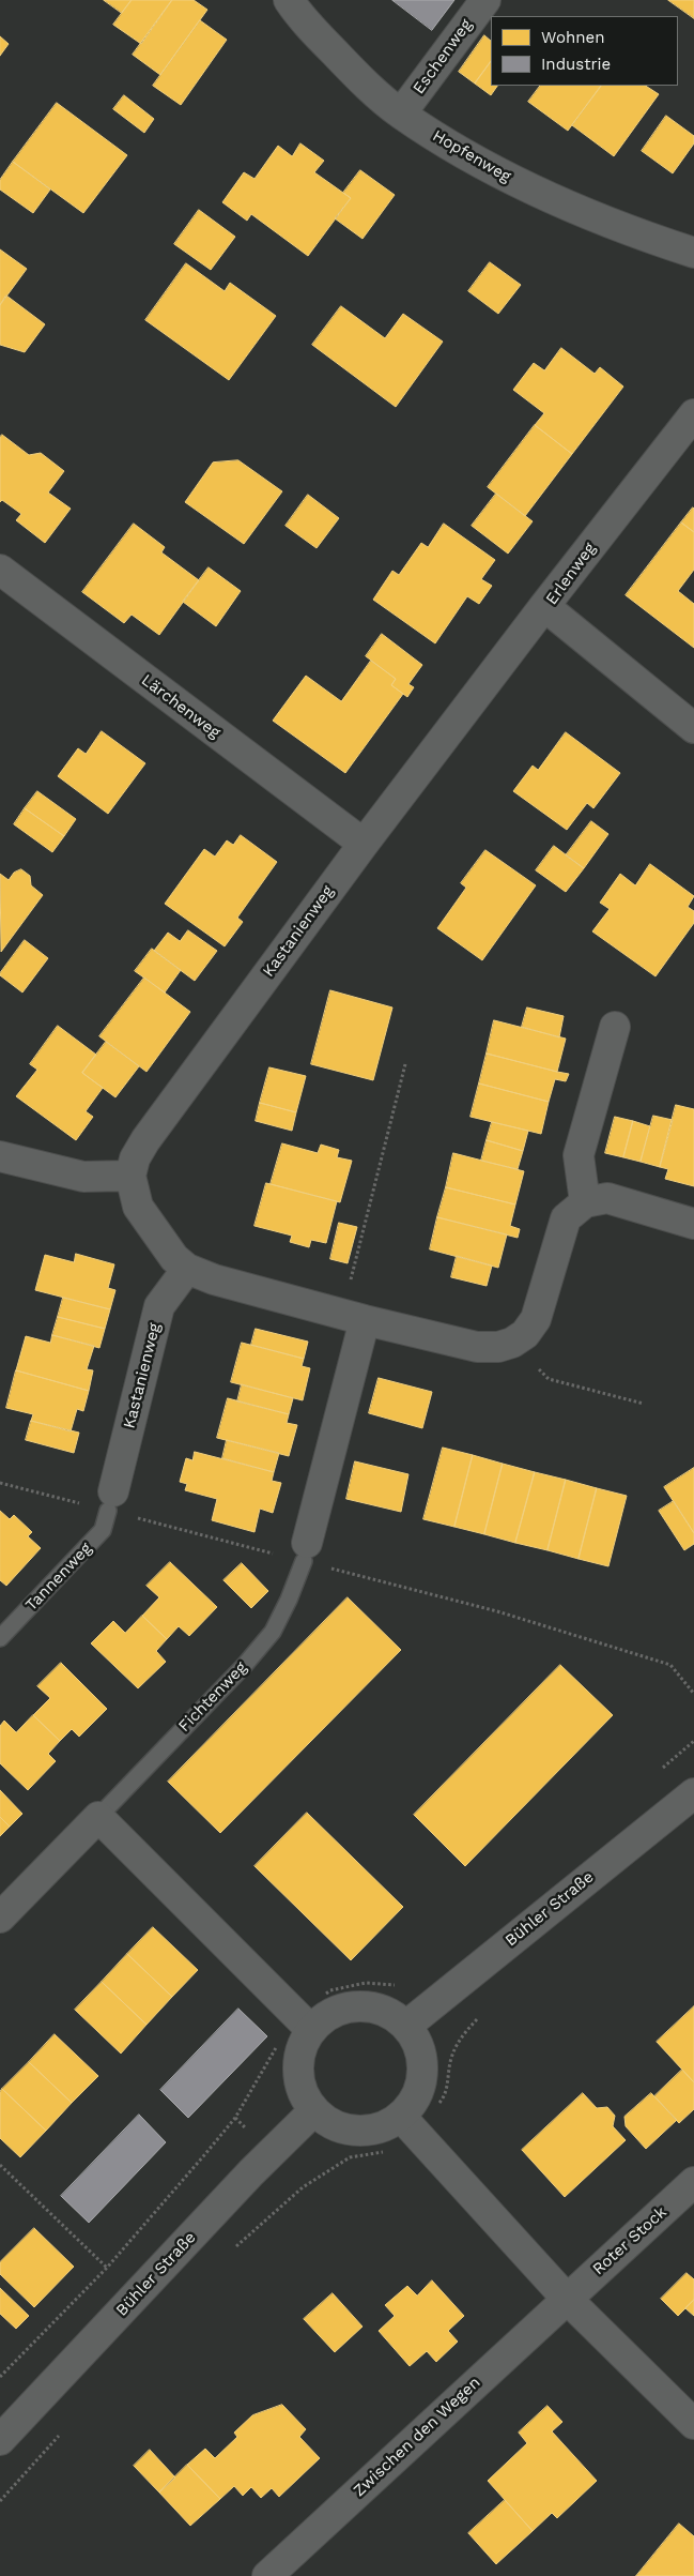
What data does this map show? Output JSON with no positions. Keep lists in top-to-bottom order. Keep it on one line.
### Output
{"streets":{"street":["Eschenweg","Hopfenweg","Erlenweg","Lärchenweg","Kastanienweg","Fichtenweg","Bühler Straße","Roter Stock","Zwischen den Wegen"],"lane":["Tannenweg"]},"crossings":[["Eschenweg","Hopfenweg"],["Erlenweg","Kastanienweg"],["Lärchenweg","Kastanienweg"],["Kastanienweg","Tannenweg"],["Roter Stock","Zwischen den Wegen"]],"legend":["Wohnen","Industrie"]}
